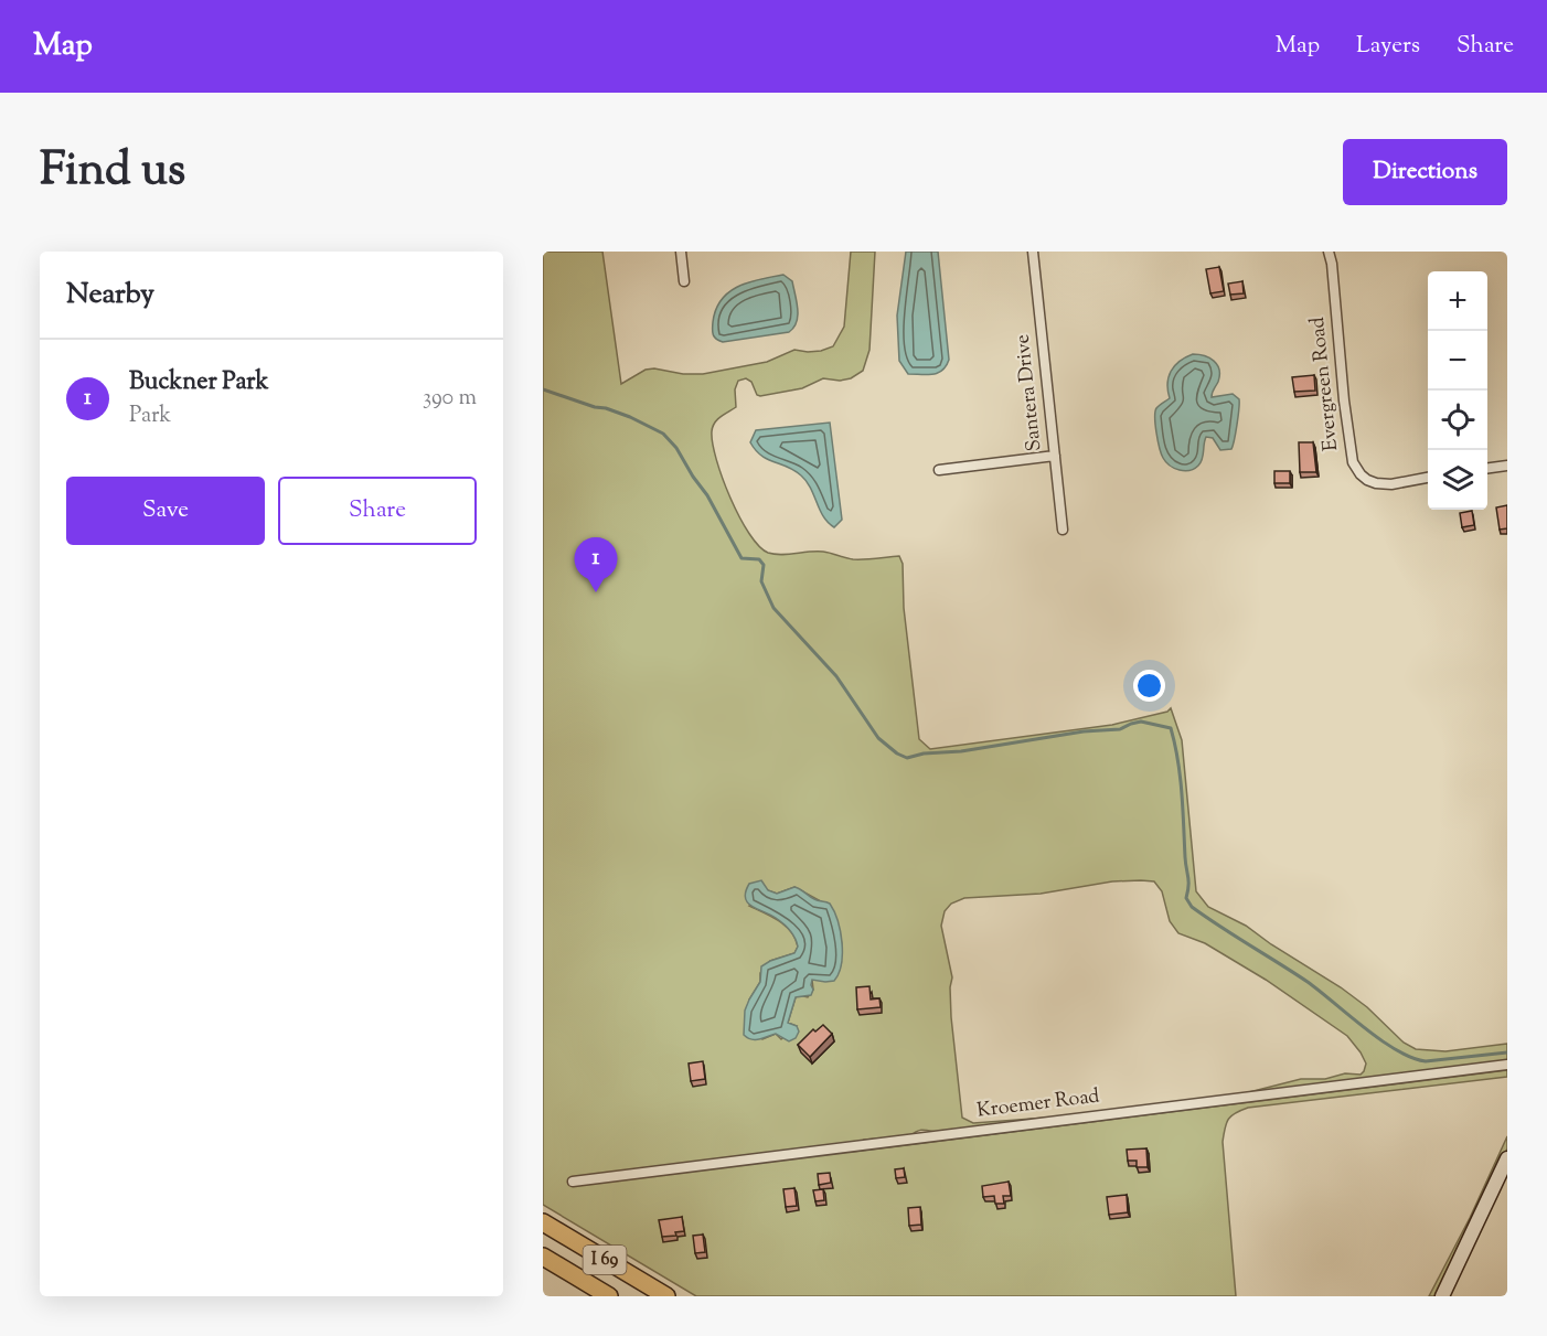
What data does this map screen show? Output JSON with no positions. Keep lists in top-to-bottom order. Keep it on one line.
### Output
{"streets":{"highway":["I 69"],"street":["Evergreen Road","Santera Drive","Kroemer Road"]},"page":{"header":"Map","nav":["Map","Layers","Share"],"title":"Find us","buttons":["Directions",["Save","Share"]],"heading":"Nearby","map_buttons":["+","−"],"list":[{"mark":"1","name":"Buckner Park","note":"Park","value":"390 m"}],"pins":"1"}}
